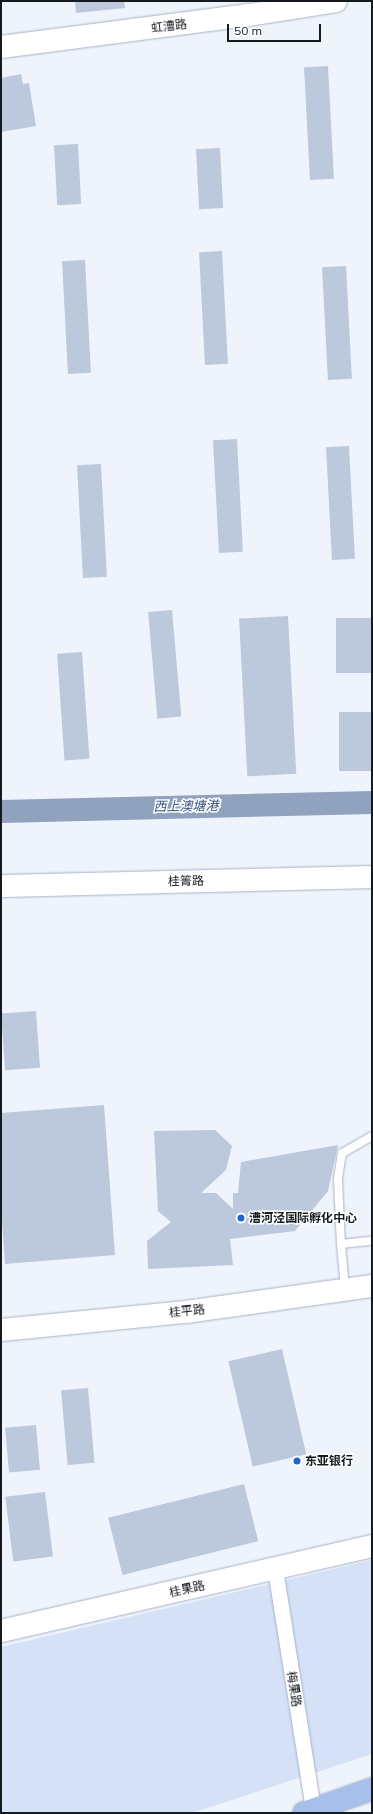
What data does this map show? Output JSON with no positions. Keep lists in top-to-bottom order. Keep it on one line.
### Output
{"streets":{"street":["虹漕路","桂箐路","桂平路","桂果路","梅果路"]},"crossings":[["桂果路","梅果路"]],"water":["西上澳塘港"],"places":["漕河泾国际孵化中心","东亚银行"],"scale_bar":"50 m"}
